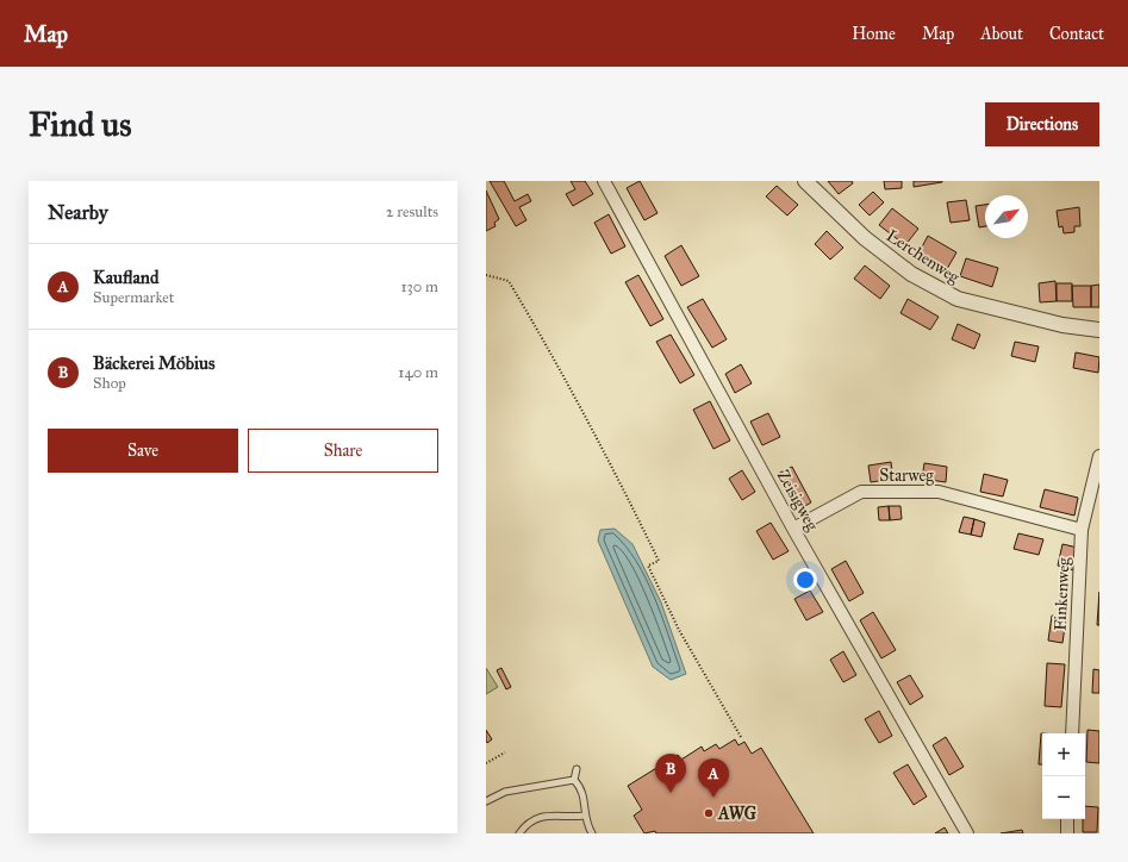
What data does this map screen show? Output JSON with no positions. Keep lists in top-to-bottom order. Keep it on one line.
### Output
{"streets":{"street":["Lerchenweg","Starweg","Zeisigweg","Finkenweg"]},"crossings":[["Starweg","Zeisigweg"],["Starweg","Finkenweg"]],"places":["AWG"],"north":"top right","page":{"header":"Map","nav":["Home","Map","About","Contact"],"buttons":["Directions",["Save","Share"]],"title":"Find us","heading":["Nearby","2 results"],"list":[{"mark":"A","name":"Kaufland","note":"Supermarket","value":"130 m"},{"mark":"B","name":"Bäckerei Möbius","note":"Shop","value":"140 m"}],"map_buttons":["+","−"],"pins":["B","A"]}}
